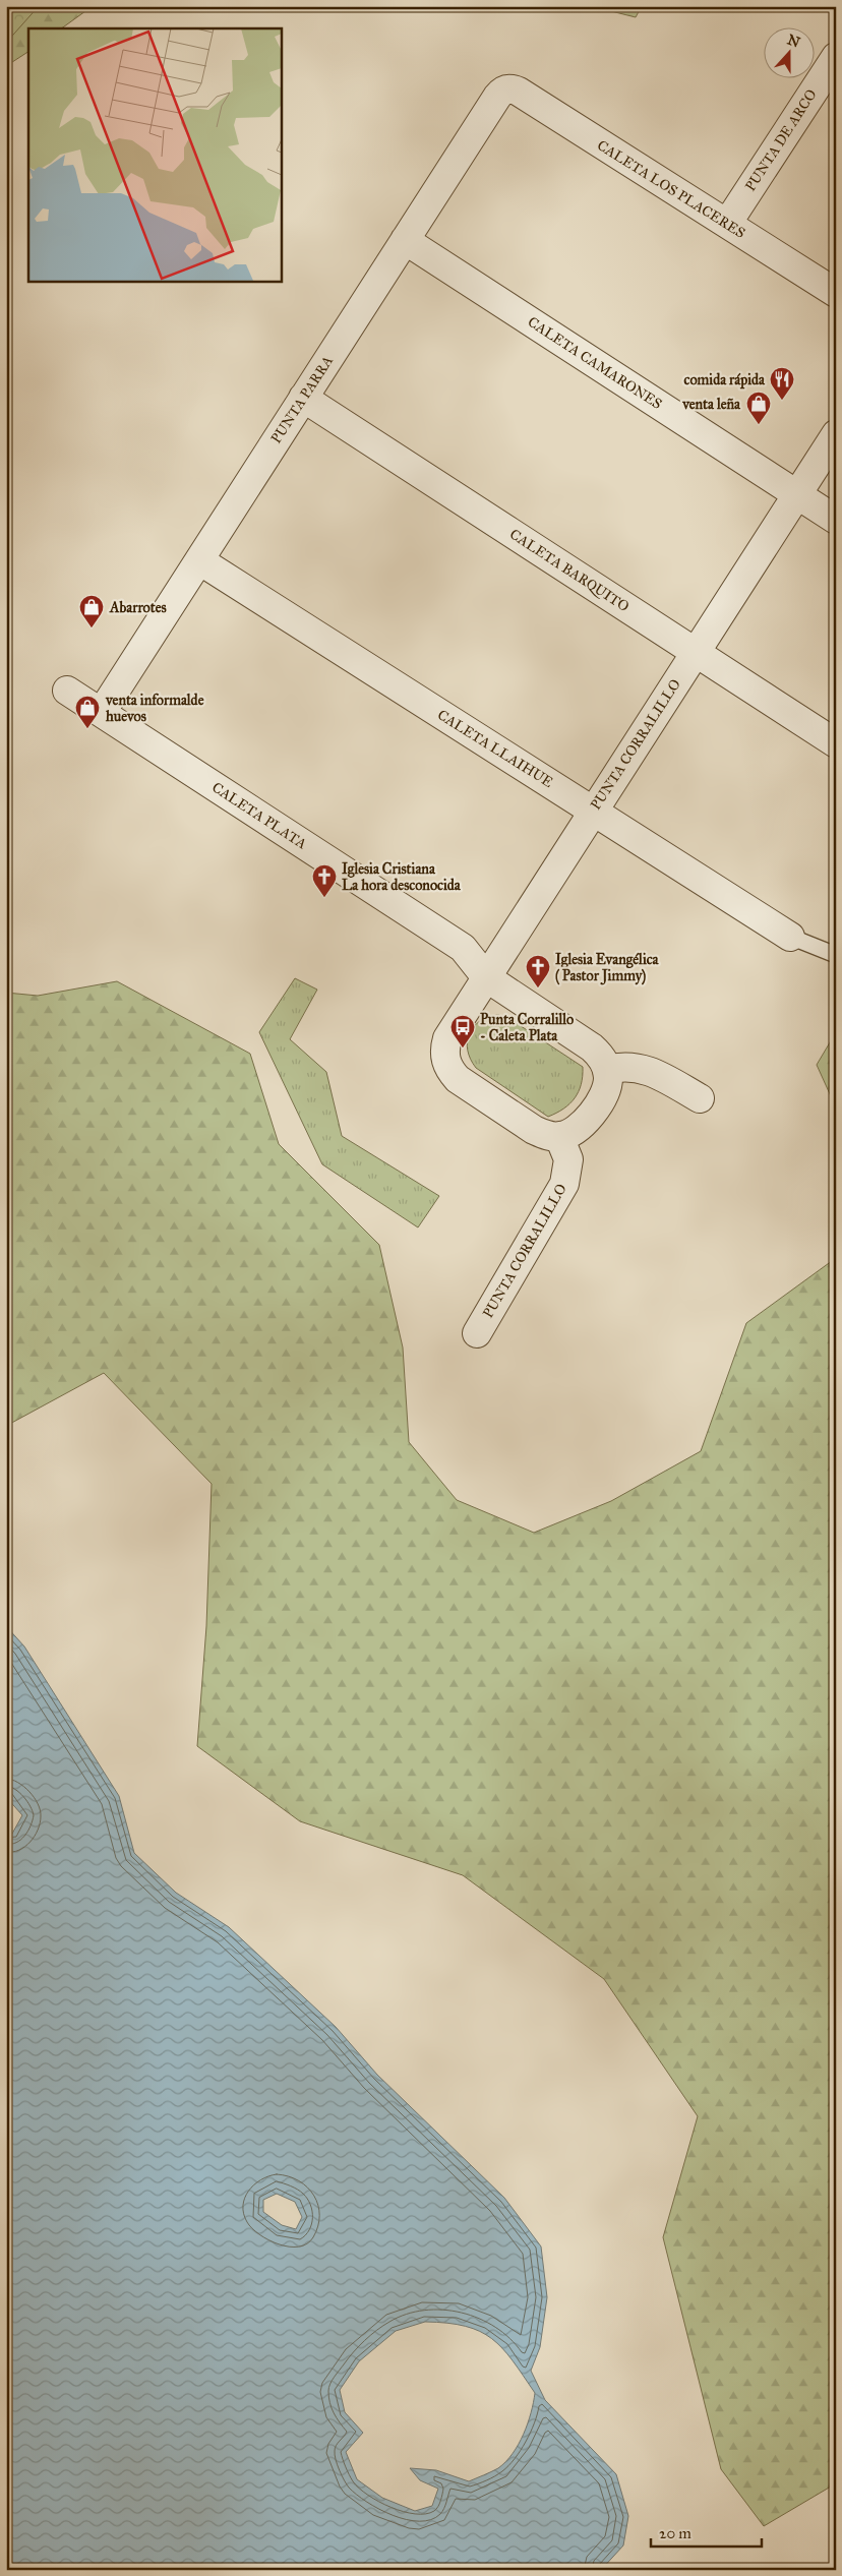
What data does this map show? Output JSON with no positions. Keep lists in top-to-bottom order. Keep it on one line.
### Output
{"streets":{"street":["PUNTA DE ARCO","CALETA LOS PLACERES","CALETA CAMARONES","PUNTA PARRA","CALETA BARQUITO","PUNTA CORRALILLO","CALETA LLAIHUE","CALETA PLATA"]},"crossings":[["PUNTA DE ARCO","CALETA LOS PLACERES"],["CALETA LOS PLACERES","PUNTA PARRA"],["CALETA CAMARONES","PUNTA PARRA"],["CALETA CAMARONES","PUNTA CORRALILLO"],["PUNTA PARRA","CALETA BARQUITO"],["PUNTA PARRA","CALETA LLAIHUE"],["PUNTA PARRA","CALETA PLATA"],["CALETA BARQUITO","PUNTA CORRALILLO"],["PUNTA CORRALILLO","CALETA LLAIHUE"],["PUNTA CORRALILLO","CALETA PLATA"]],"places":{"restaurant":["comida rápida"],"shop":["venta leña","Abarrotes","venta informalde huevos"],"church":["Iglesia Cristiana La hora desconocida","Iglesia Evangélica ( Pastor Jimmy)"],"bus stop":["Punta Corralillo - Caleta Plata"]},"scale_bar":"20 m","north":"top"}
